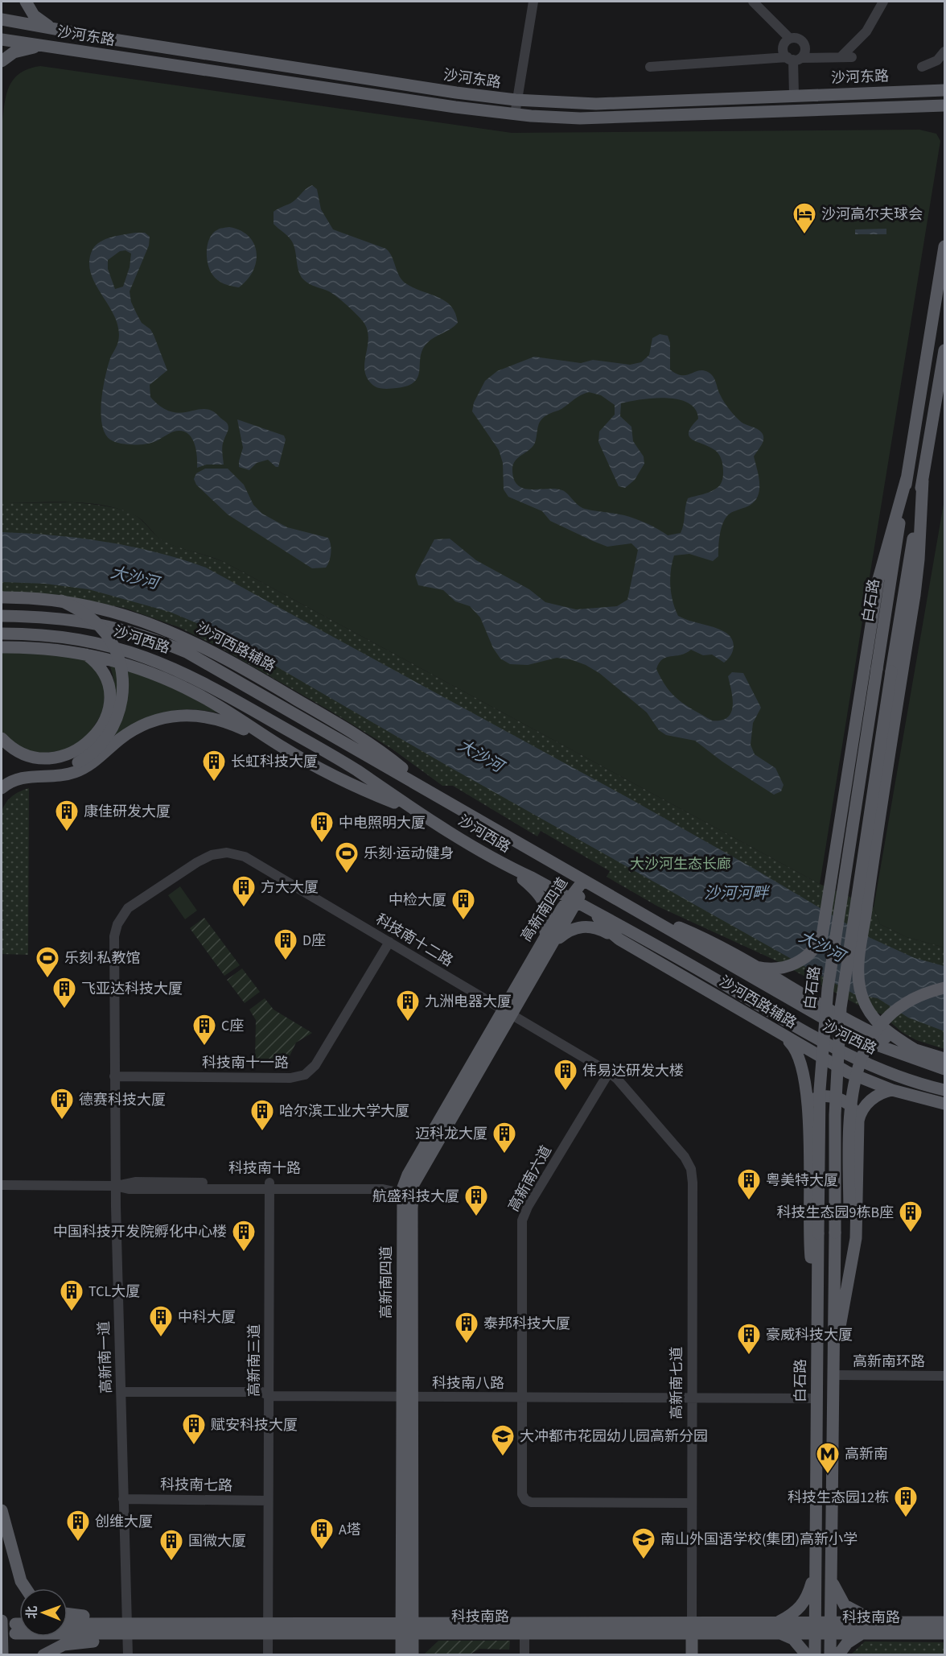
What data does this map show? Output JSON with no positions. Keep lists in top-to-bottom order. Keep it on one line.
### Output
{"streets":{"main road":["沙河东路","白石路","沙河西路","沙河西路辅路","高新南四道","高新南七道","科技南路"],"street":["科技南十二路","科技南十一路","科技南十路","高新南六道","高新南一道","高新南三道","高新南环路","科技南八路","科技南七路"]},"crossings":[["白石路","高新南环路"],["白石路","科技南八路"],["白石路","科技南路"],["沙河西路","沙河西路辅路"],["沙河西路","高新南四道"],["高新南四道","科技南十二路"],["高新南四道","科技南十路"],["高新南四道","科技南八路"],["高新南四道","科技南路"],["科技南十二路","科技南十一路"],["科技南十二路","高新南六道"],["科技南十二路","高新南一道"],["科技南十二路","高新南七道"],["科技南十一路","高新南一道"],["科技南十路","高新南一道"],["科技南十路","高新南三道"],["高新南六道","科技南八路"],["高新南六道","高新南七道"],["高新南一道","科技南八路"],["高新南一道","科技南七路"],["高新南一道","科技南路"],["高新南三道","科技南八路"],["高新南三道","科技南七路"],["高新南三道","科技南路"],["科技南八路","高新南七道"],["高新南七道","科技南路"]],"water":["大沙河","沙河河畔"],"parks":["大沙河生态长廊"],"places":{"hotel":["沙河高尔夫球会"],"building":["长虹科技大厦","康佳研发大厦","中电照明大厦","方大大厦","中检大厦","D座","飞亚达科技大厦","九洲电器大厦","C座","伟易达研发大楼","德赛科技大厦","哈尔滨工业大学大厦","迈科龙大厦","粤美特大厦","航盛科技大厦","科技生态园9栋B座","中国科技开发院孵化中心楼","TCL大厦","中科大厦","泰邦科技大厦","豪威科技大厦","赋安科技大厦","科技生态园12栋","创维大厦","A塔","国微大厦"],"sports":["乐刻·运动健身","乐刻·私教馆"],"school or university":["大冲都市花园幼儿园高新分园","南山外国语学校(集团)高新小学"],"metro station":["高新南"]},"north":"left"}
